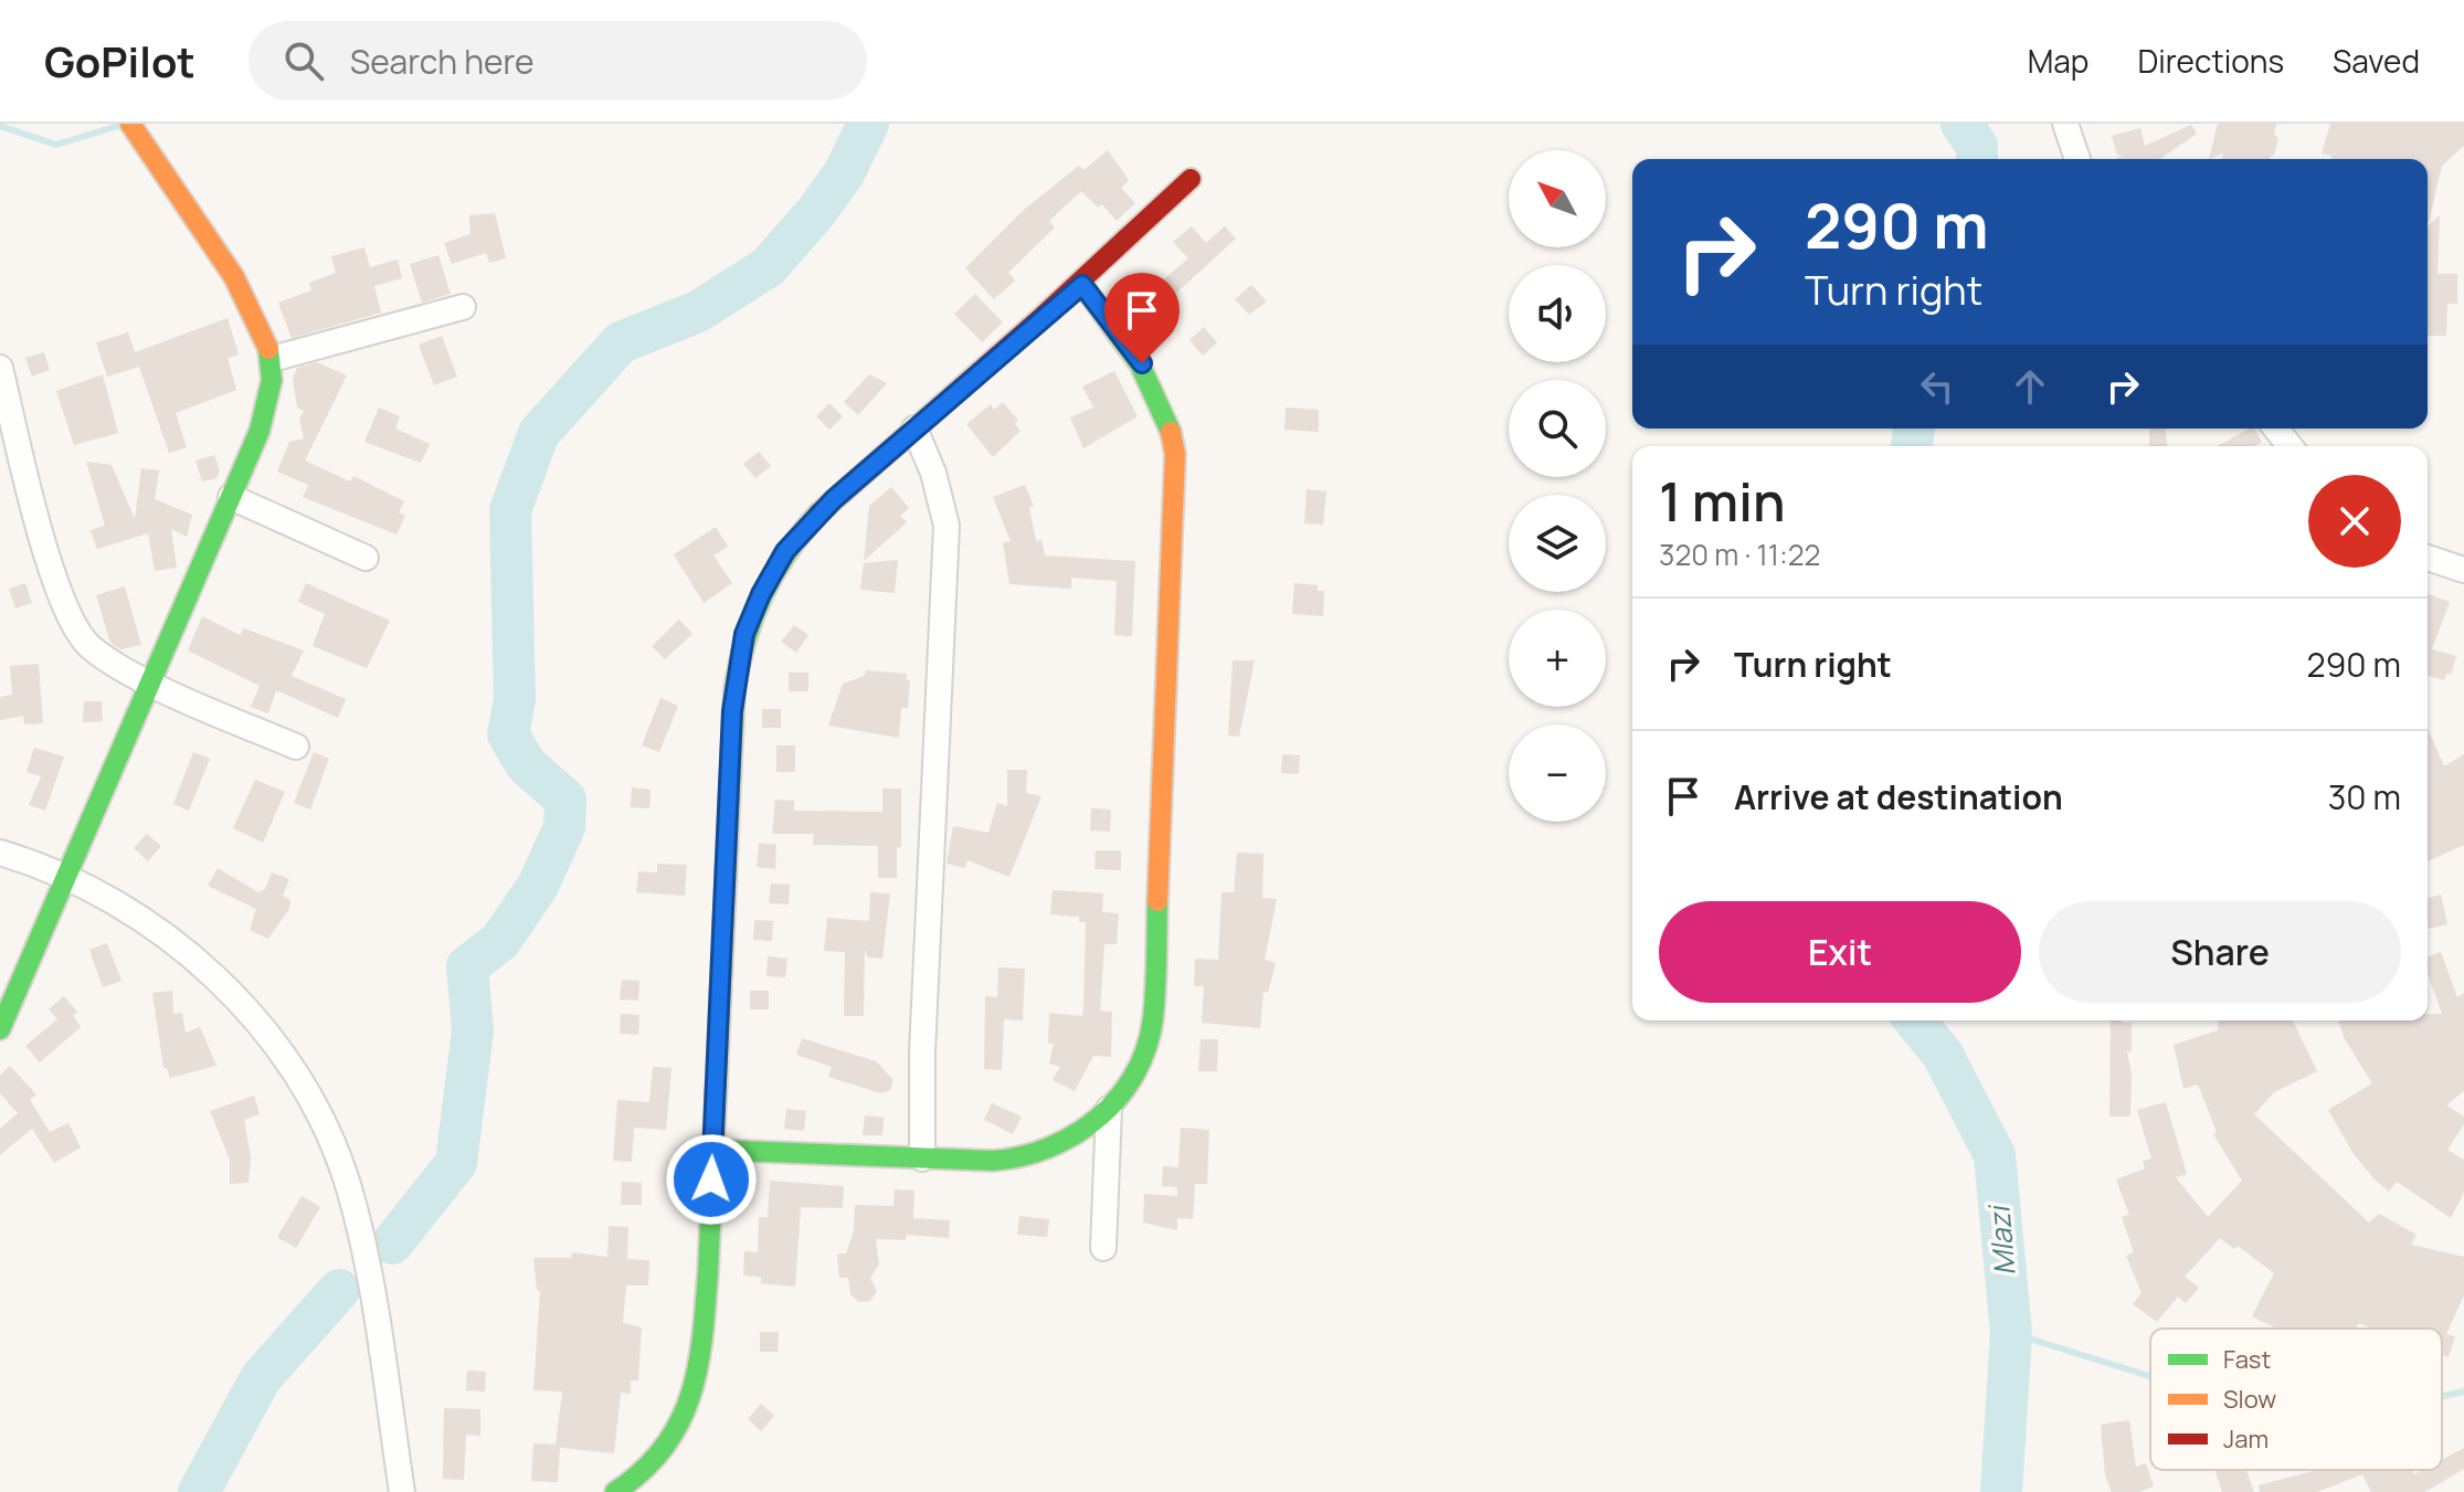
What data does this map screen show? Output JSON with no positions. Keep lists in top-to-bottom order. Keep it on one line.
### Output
{"water":["Mlazi"],"legend":["Fast","Slow","Jam"],"north":"top left","page":{"header":"GoPilot","search":"Search here","nav":["Map","Directions","Saved"],"map_buttons":["+","−"],"turn":["290 m","Turn right"],"heading":["1 min","320 m · 11:22"],"list":[{"name":"Turn right","value":"290 m"},{"name":"Arrive at destination","value":"30 m"}],"buttons":["Exit","Share"]}}
